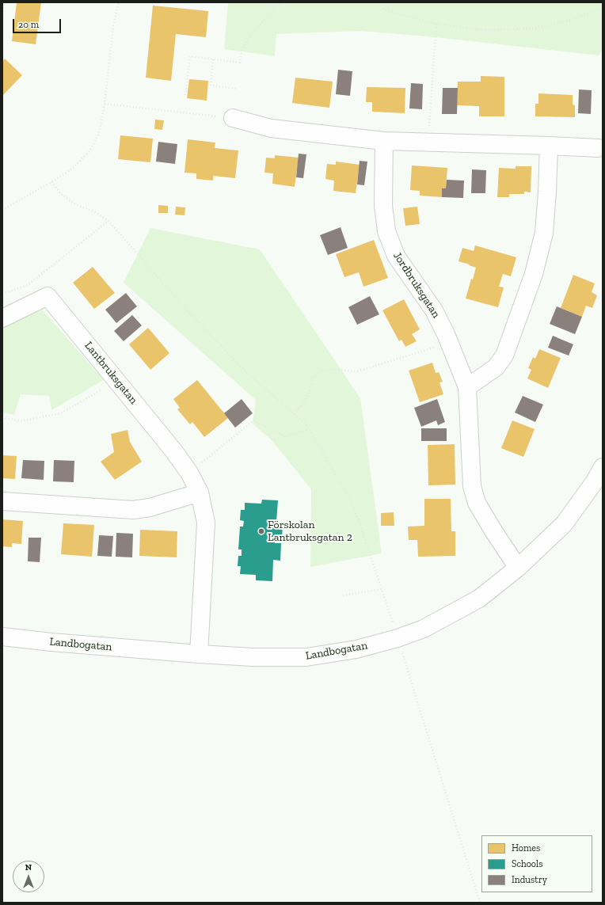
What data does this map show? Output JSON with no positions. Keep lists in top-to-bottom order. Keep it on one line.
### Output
{"streets":{"street":["Jordbruksgatan","Lantbruksgatan","Landbogatan"]},"crossings":[["Jordbruksgatan","Landbogatan"],["Lantbruksgatan","Landbogatan"]],"places":["Förskolan Lantbruksgatan 2"],"legend":["Homes","Schools","Industry"],"scale_bar":"20 m","north":"top"}
